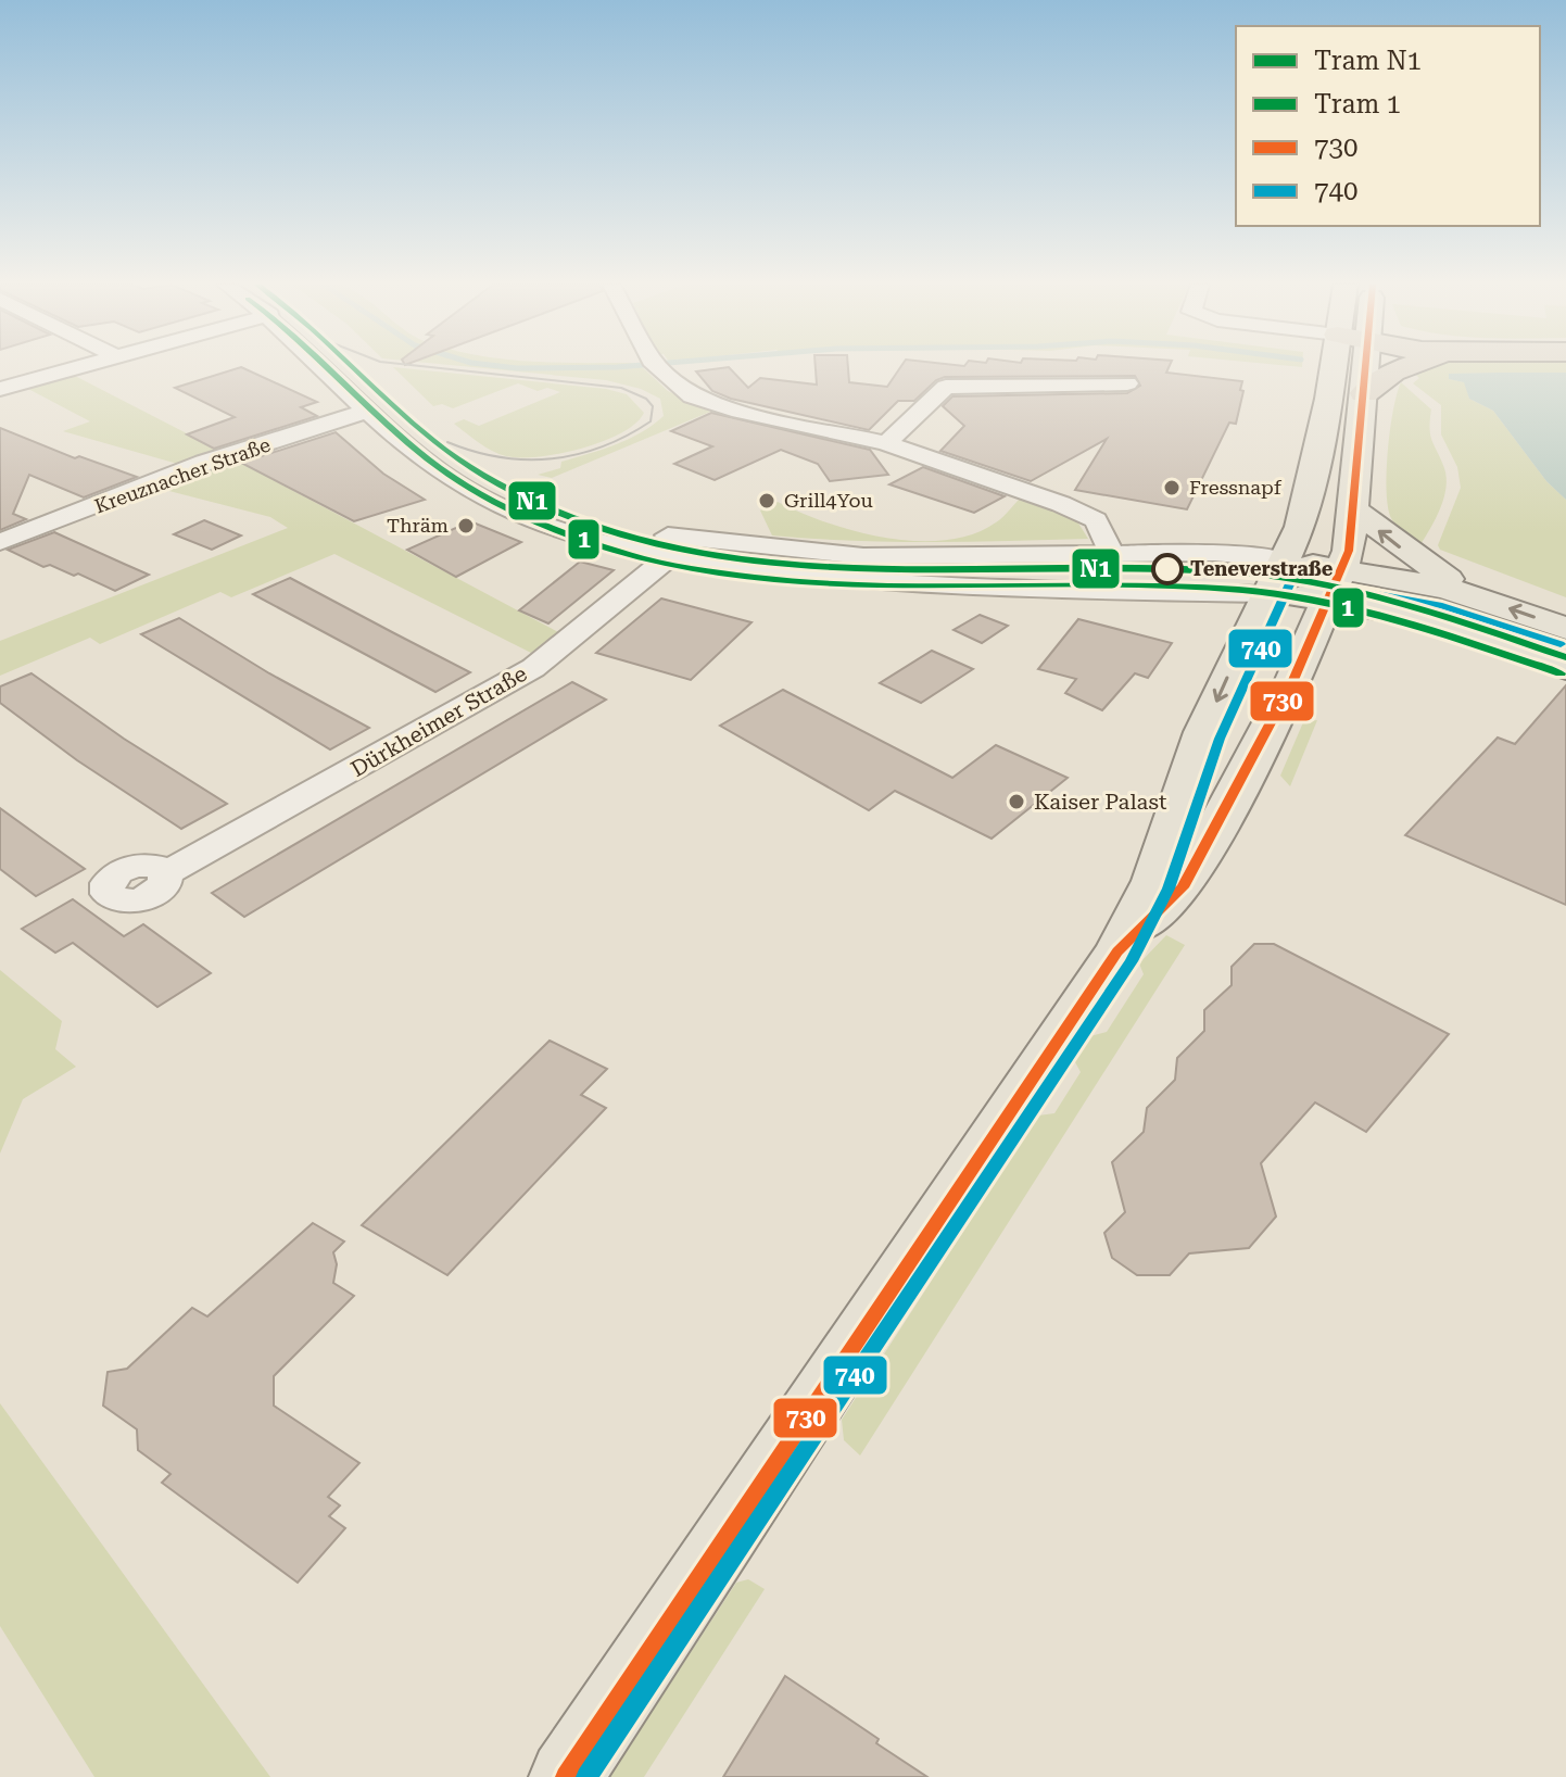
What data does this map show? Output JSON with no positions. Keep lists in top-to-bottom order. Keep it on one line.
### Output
{"streets":{"street":["Kreuznacher Straße","Dürkheimer Straße"]},"places":["Fressnapf","Grill4You","Thräm","Teneverstraße","Kaiser Palast"],"lines":["tram line N1","tram line 1","transit line 730","transit line 740"],"legend":["Tram N1","Tram 1","730","740"]}
